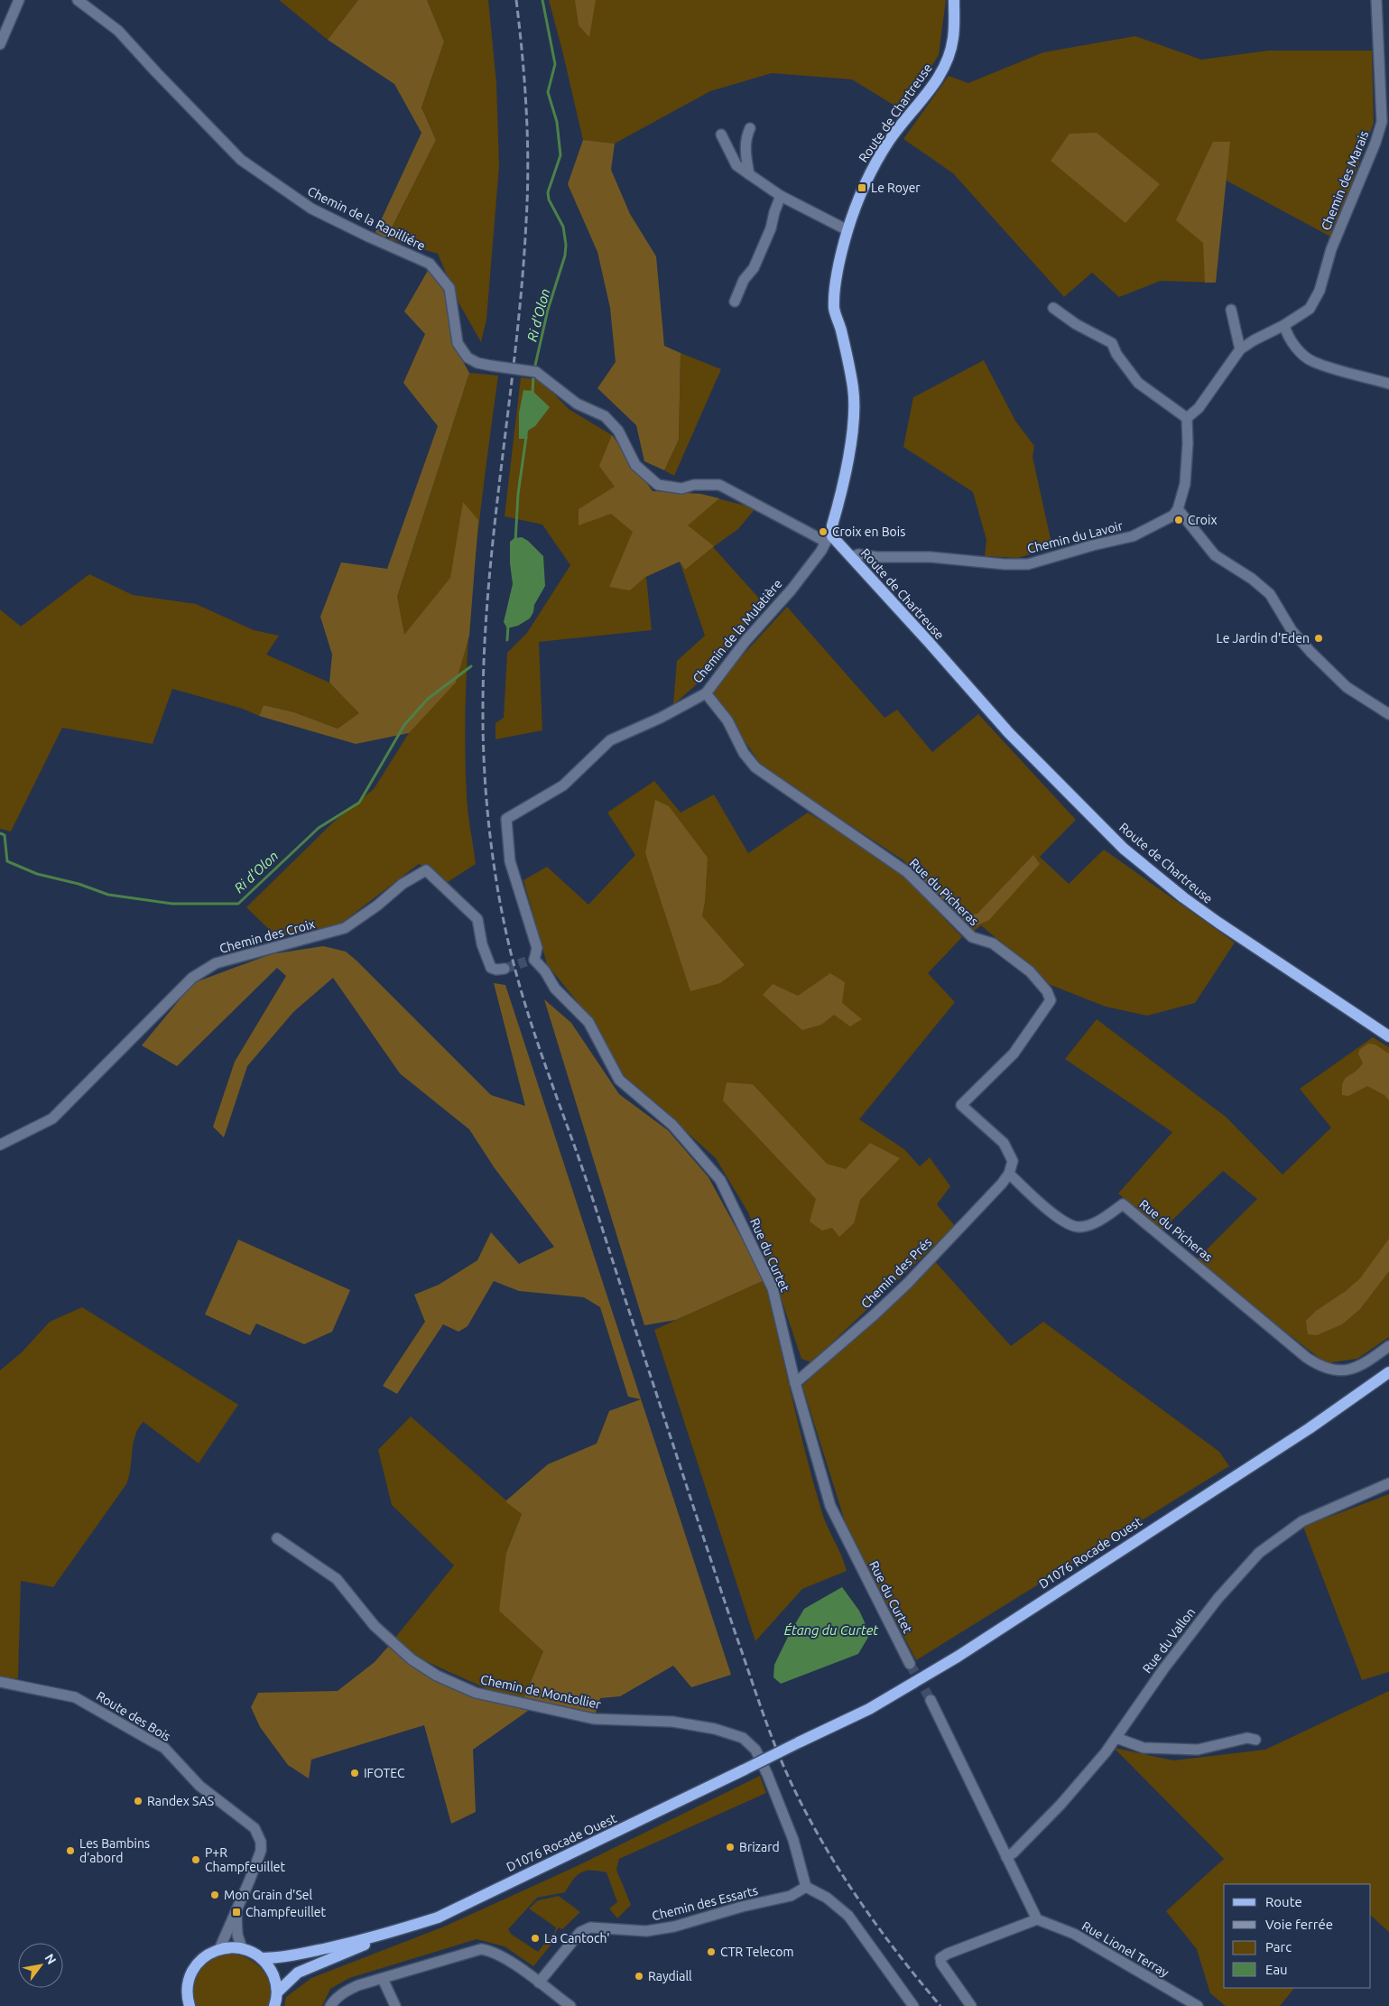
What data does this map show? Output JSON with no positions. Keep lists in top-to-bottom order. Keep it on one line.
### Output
{"streets":{"main road":["Route de Chartreuse","D1076 Rocade Ouest"],"street":["Chemin des Marais","Chemin de la Rapilliére","Chemin du Lavoir","Chemin de la Mulatière","Rue du Picheras","Chemin des Croix","Rue du Curtet","Chemin des Prés","Rue du Vallon","Chemin de Montollier","Route des Bois","Chemin des Essarts","Rue Lionel Terray"]},"crossings":[["Route de Chartreuse","Chemin de la Rapilliére"],["Route de Chartreuse","Chemin du Lavoir"],["Route de Chartreuse","Chemin de la Mulatière"],["Chemin de la Rapilliére","Chemin de la Mulatière"],["Chemin de la Mulatière","Rue du Picheras"],["Chemin de la Mulatière","Rue du Curtet"],["Rue du Picheras","Chemin des Prés"],["Rue du Curtet","Chemin des Prés"],["Chemin de Montollier","Chemin des Essarts"]],"water":["Ri d'Olon","Étang du Curtet"],"places":{"transit":["Le Royer","Champfeuillet"],"other":["Croix","Croix en Bois","Le Jardin d'Eden","IFOTEC","Randex SAS","Brizard","Les Bambins d’abord","P+R Champfeuillet","Mon Grain d'Sel","La Cantoch'","CTR Telecom","Raydiall"]},"legend":["Route","Voie ferrée","Parc","Eau"],"north":"top right"}
